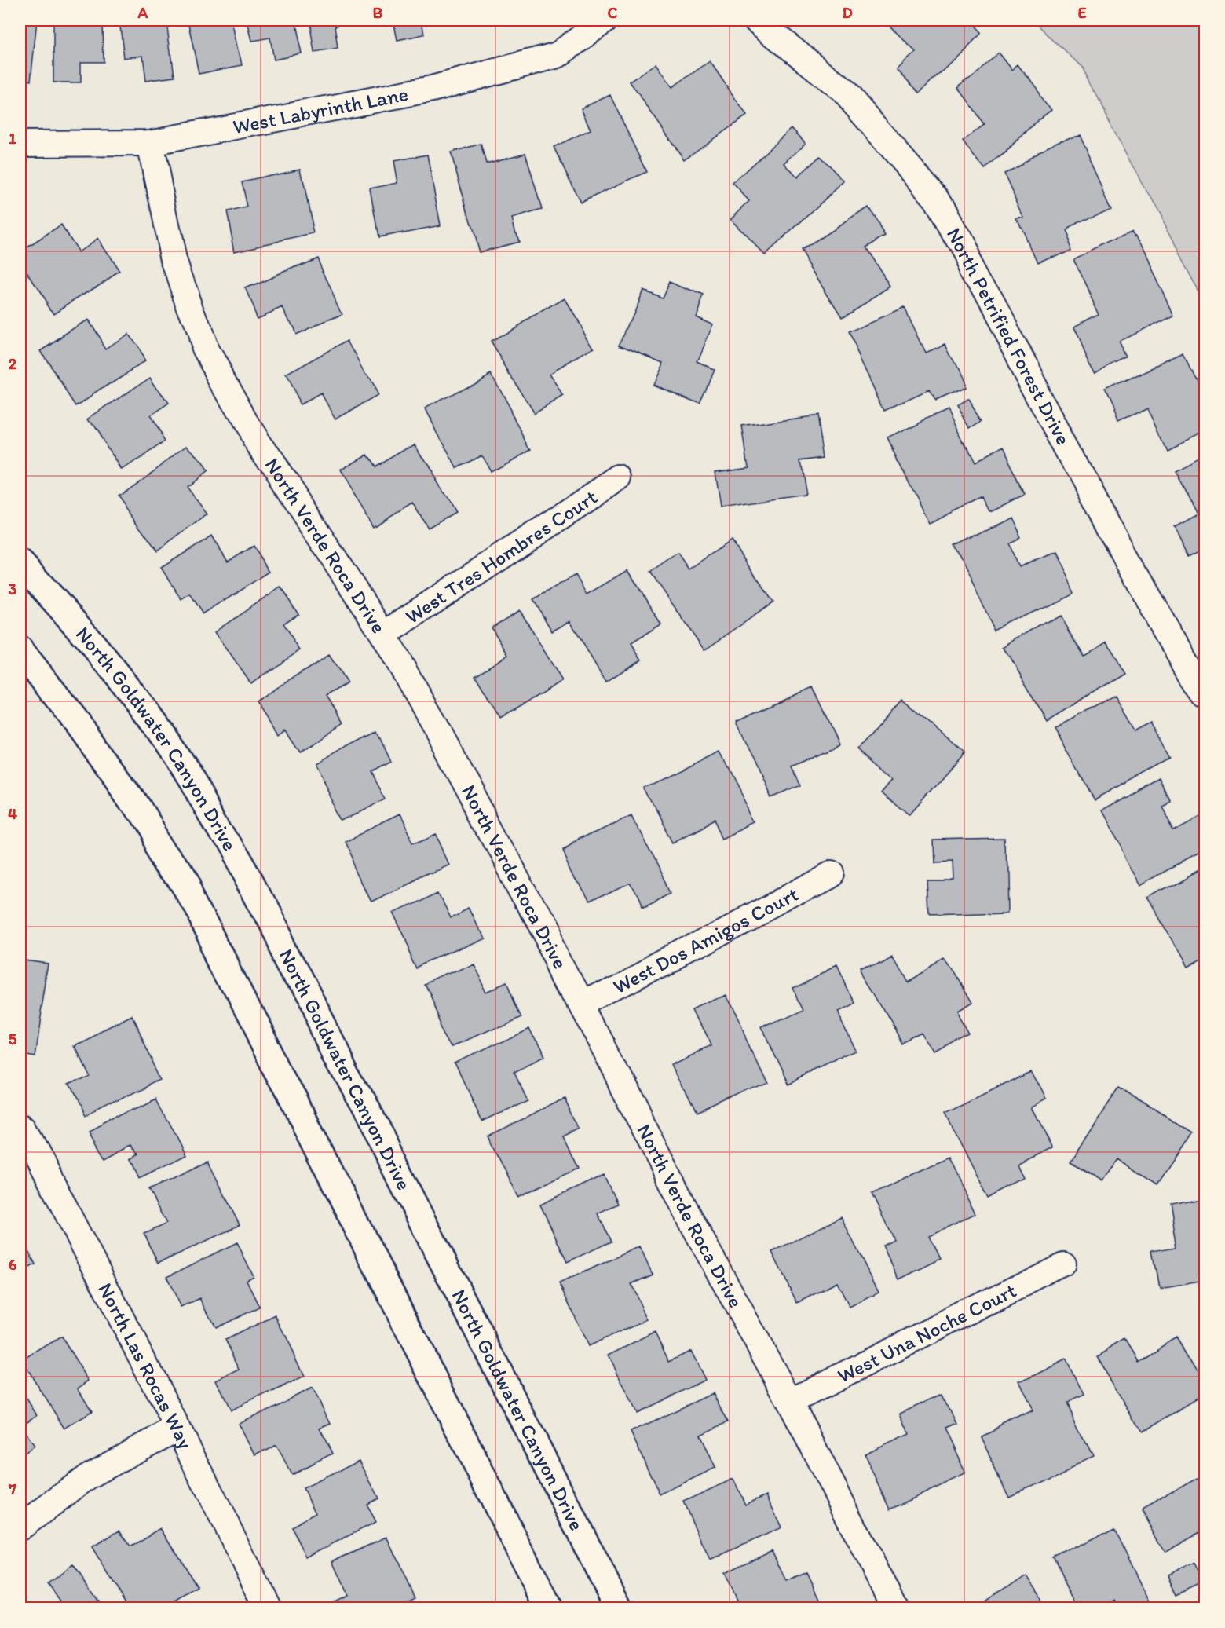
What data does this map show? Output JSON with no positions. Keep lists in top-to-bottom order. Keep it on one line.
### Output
{"streets":{"street":["West Labyrinth Lane","North Petrified Forest Drive","North Verde Roca Drive","West Tres Hombres Court","North Goldwater Canyon Drive","West Dos Amigos Court","West Una Noche Court","North Las Rocas Way"]},"crossings":[["West Labyrinth Lane","North Verde Roca Drive"],["North Verde Roca Drive","West Tres Hombres Court"],["North Verde Roca Drive","West Dos Amigos Court"],["North Verde Roca Drive","West Una Noche Court"]],"grid":{"columns":["A","B","C","D","E"],"rows":["1","2","3","4","5","6","7"]}}
